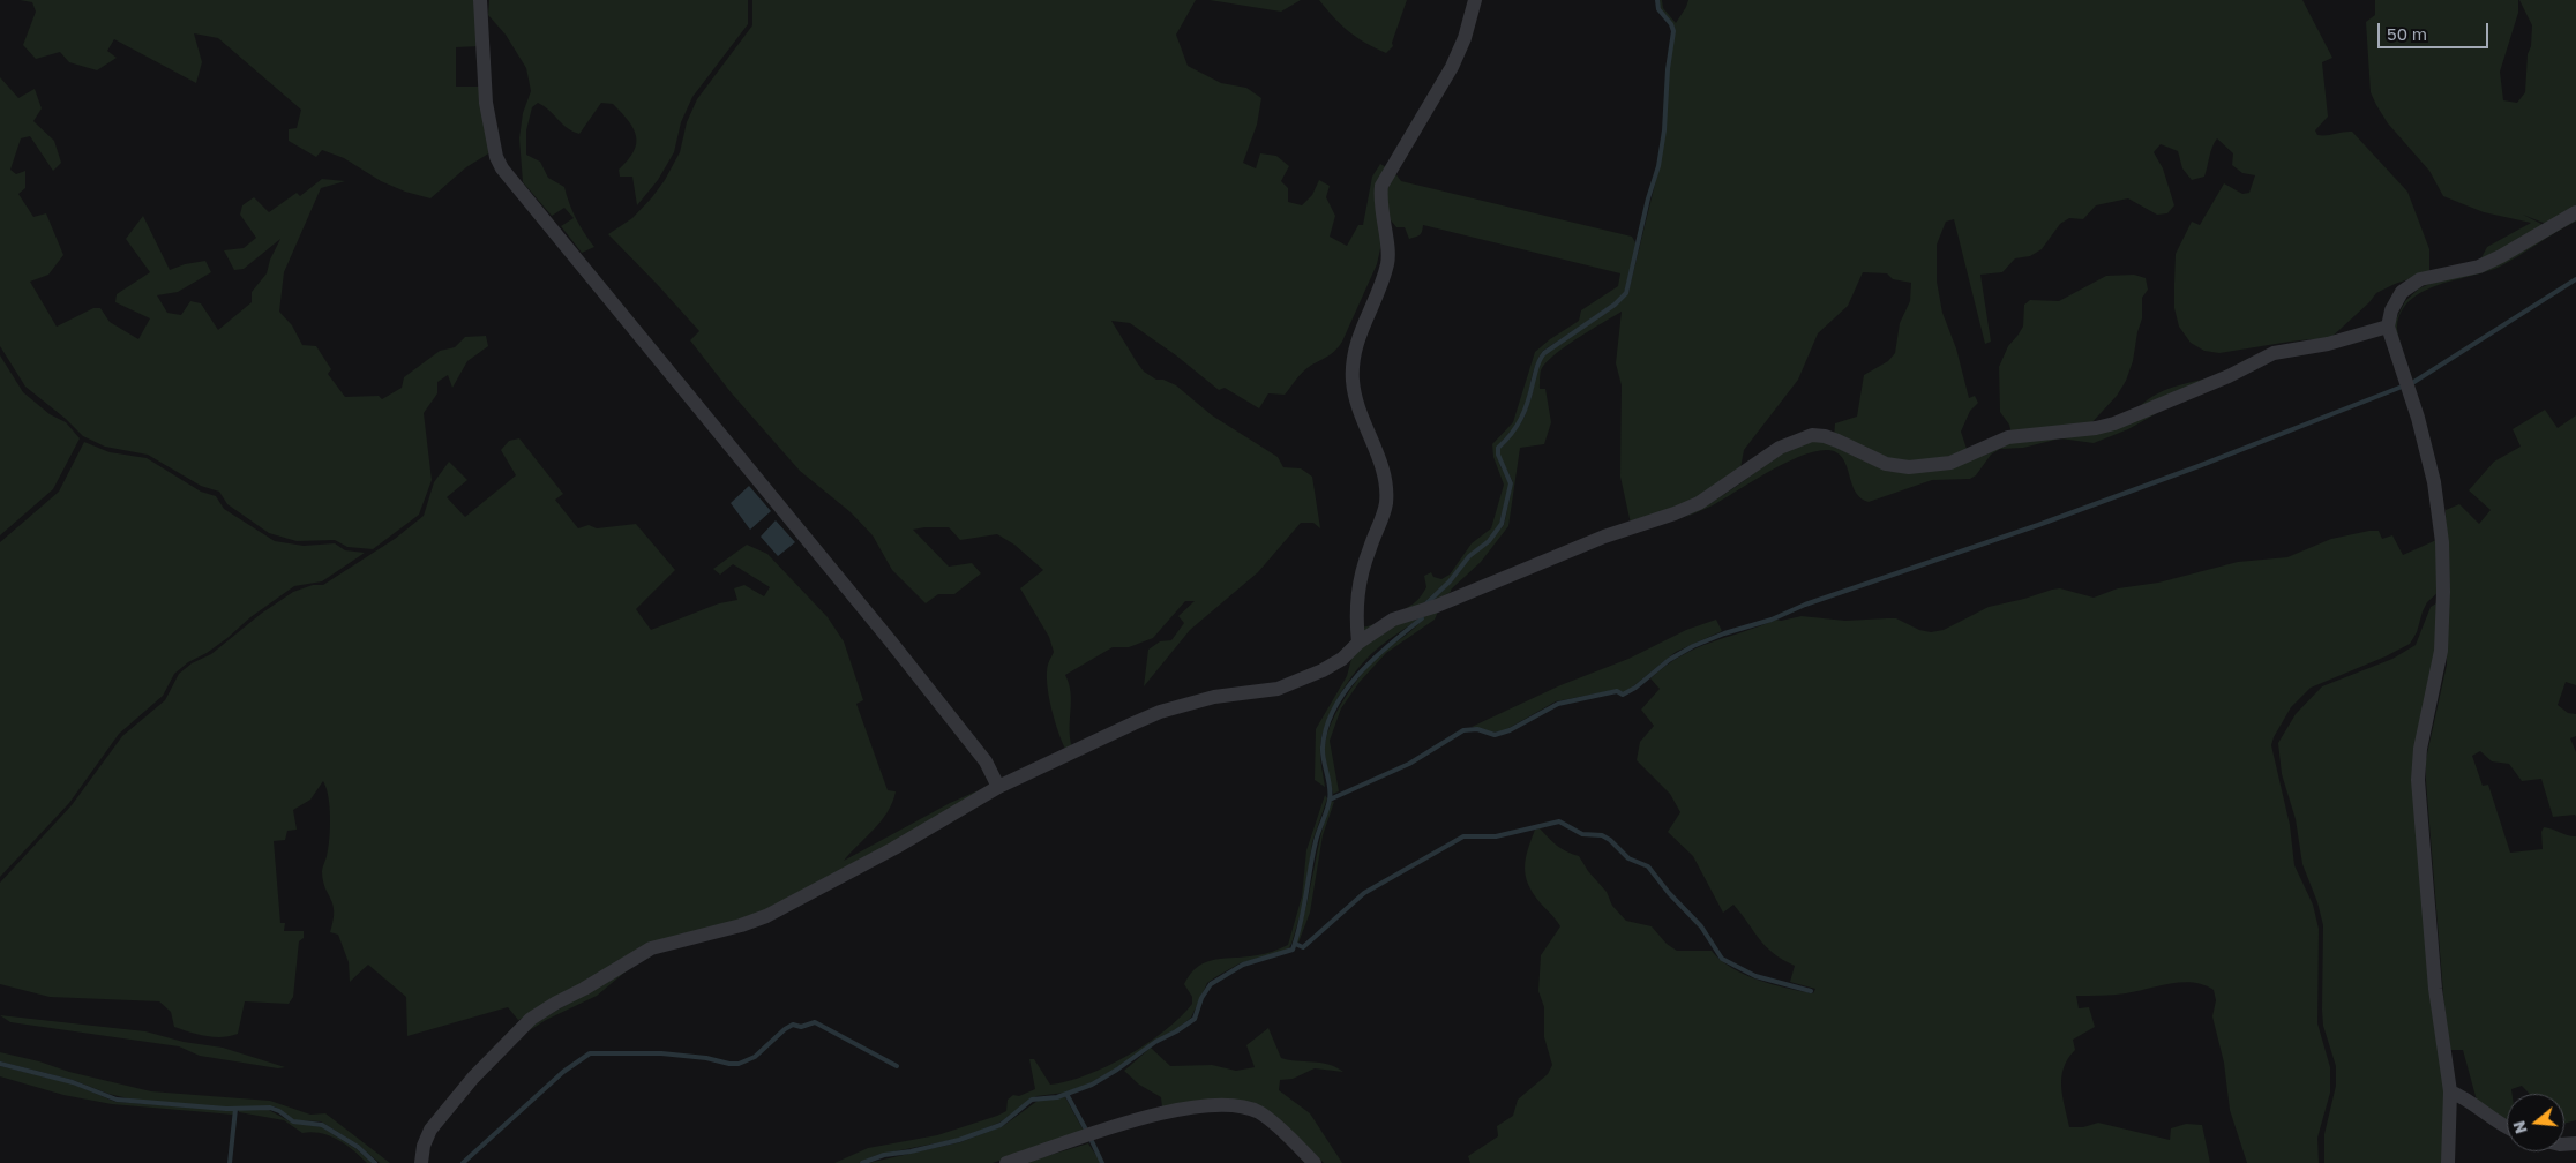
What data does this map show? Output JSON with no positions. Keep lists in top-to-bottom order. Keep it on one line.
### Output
{"scale_bar":"50 m","north":"left"}
